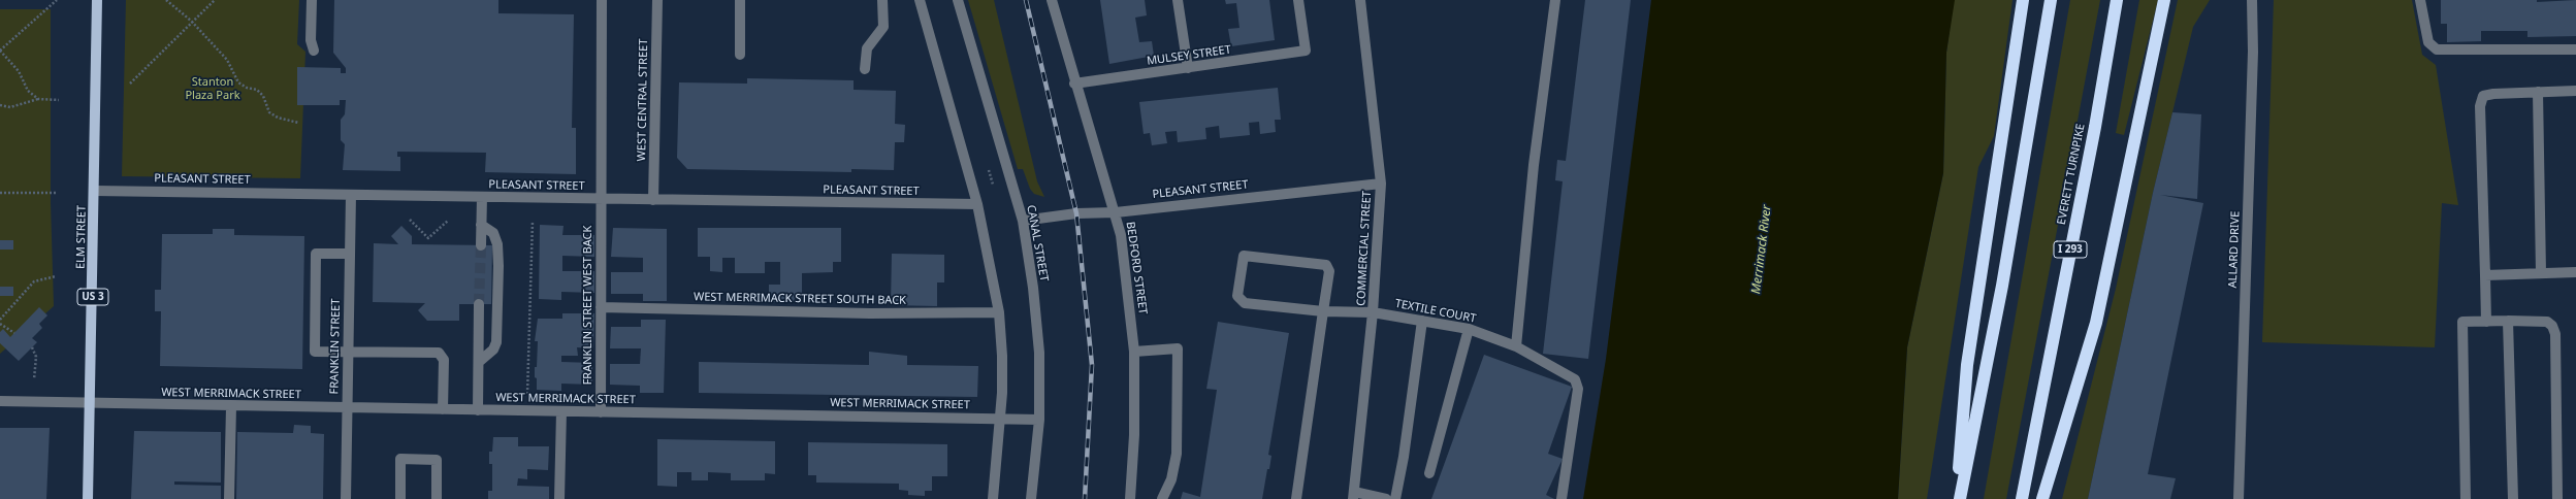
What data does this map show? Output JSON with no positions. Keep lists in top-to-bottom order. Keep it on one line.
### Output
{"streets":{"highway":["EVERETT TURNPIKE","I 293"],"main road":["ELM STREET","US 3"],"street":["MULSEY STREET","WEST CENTRAL STREET","PLEASANT STREET","CANAL STREET","COMMERCIAL STREET","ALLARD DRIVE","BEDFORD STREET","WEST MERRIMACK STREET SOUTH BACK","FRANKLIN STREET WEST BACK","TEXTILE COURT","FRANKLIN STREET","WEST MERRIMACK STREET"]},"crossings":[["MULSEY STREET","BEDFORD STREET"],["WEST CENTRAL STREET","PLEASANT STREET"],["PLEASANT STREET","ELM STREET"],["PLEASANT STREET","CANAL STREET"],["PLEASANT STREET","COMMERCIAL STREET"],["PLEASANT STREET","BEDFORD STREET"],["PLEASANT STREET","FRANKLIN STREET WEST BACK"],["PLEASANT STREET","FRANKLIN STREET"],["ELM STREET","WEST MERRIMACK STREET"],["CANAL STREET","WEST MERRIMACK STREET"],["COMMERCIAL STREET","TEXTILE COURT"],["WEST MERRIMACK STREET SOUTH BACK","FRANKLIN STREET WEST BACK"],["FRANKLIN STREET WEST BACK","WEST MERRIMACK STREET"],["FRANKLIN STREET","WEST MERRIMACK STREET"]],"water":["Merrimack River"],"parks":["Stanton Plaza Park"]}
